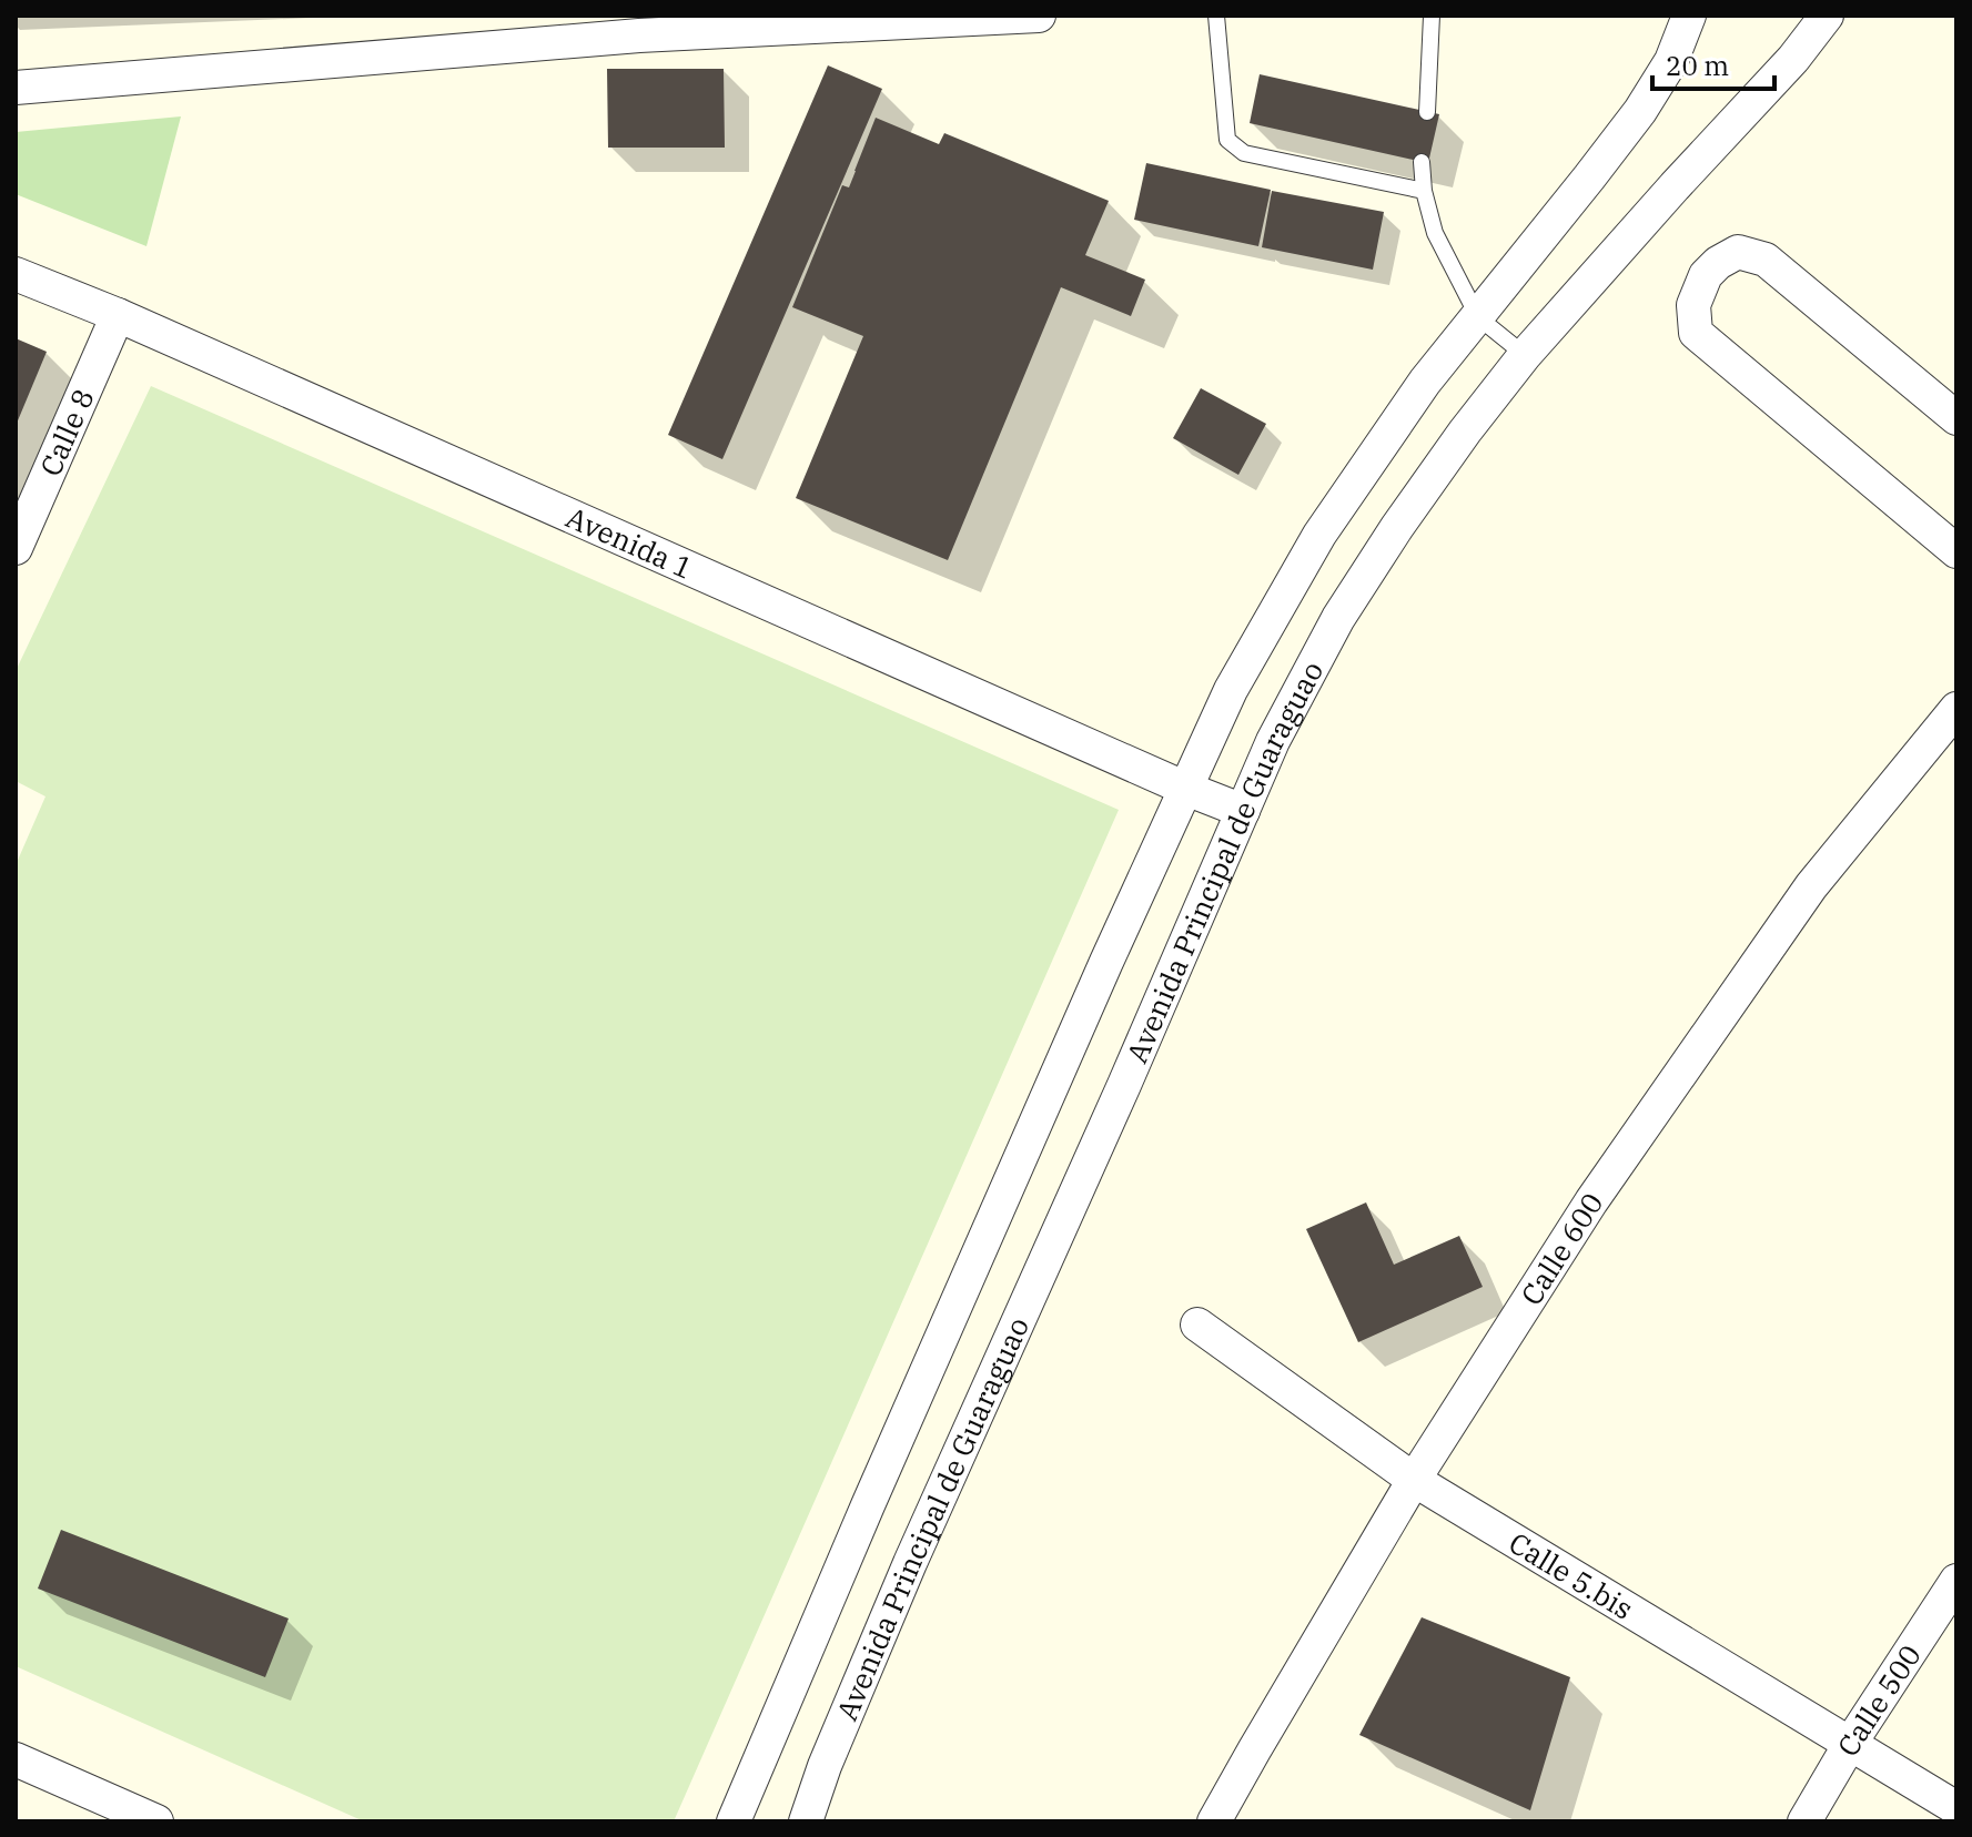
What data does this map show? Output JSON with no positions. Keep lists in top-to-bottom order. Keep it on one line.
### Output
{"streets":{"street":["Calle 8","Avenida 1","Avenida Principal de Guaraguao","Calle 600","Calle 5.bis","Calle 500"]},"crossings":[["Calle 8","Avenida 1"],["Avenida 1","Avenida Principal de Guaraguao"],["Calle 600","Calle 5.bis"],["Calle 5.bis","Calle 500"]],"scale_bar":"20 m"}
